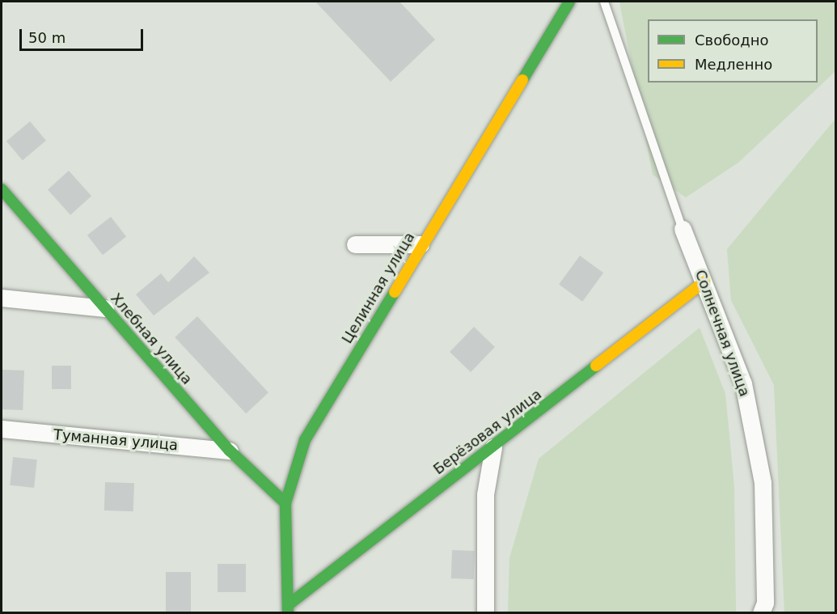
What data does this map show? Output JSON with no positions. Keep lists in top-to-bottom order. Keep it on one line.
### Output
{"streets":{"street":["Целинная улица","Солнечная улица","Хлебная улица","Берёзовая улица","Туманная улица"]},"crossings":[["Целинная улица","Хлебная улица"],["Целинная улица","Берёзовая улица"],["Солнечная улица","Берёзовая улица"],["Хлебная улица","Туманная улица"]],"legend":["Свободно","Медленно"],"scale_bar":"50 m"}
